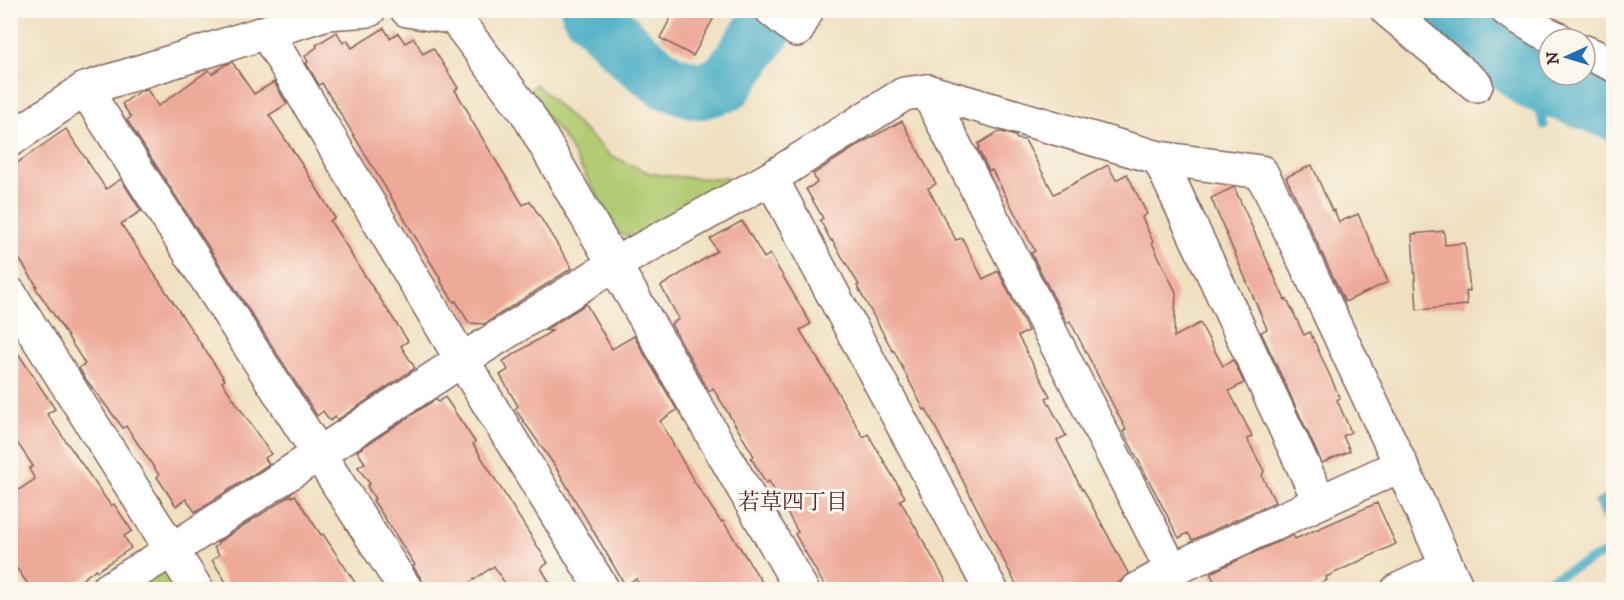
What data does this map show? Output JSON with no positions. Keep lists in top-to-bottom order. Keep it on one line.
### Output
{"districts":["若草四丁目"],"north":"left"}
